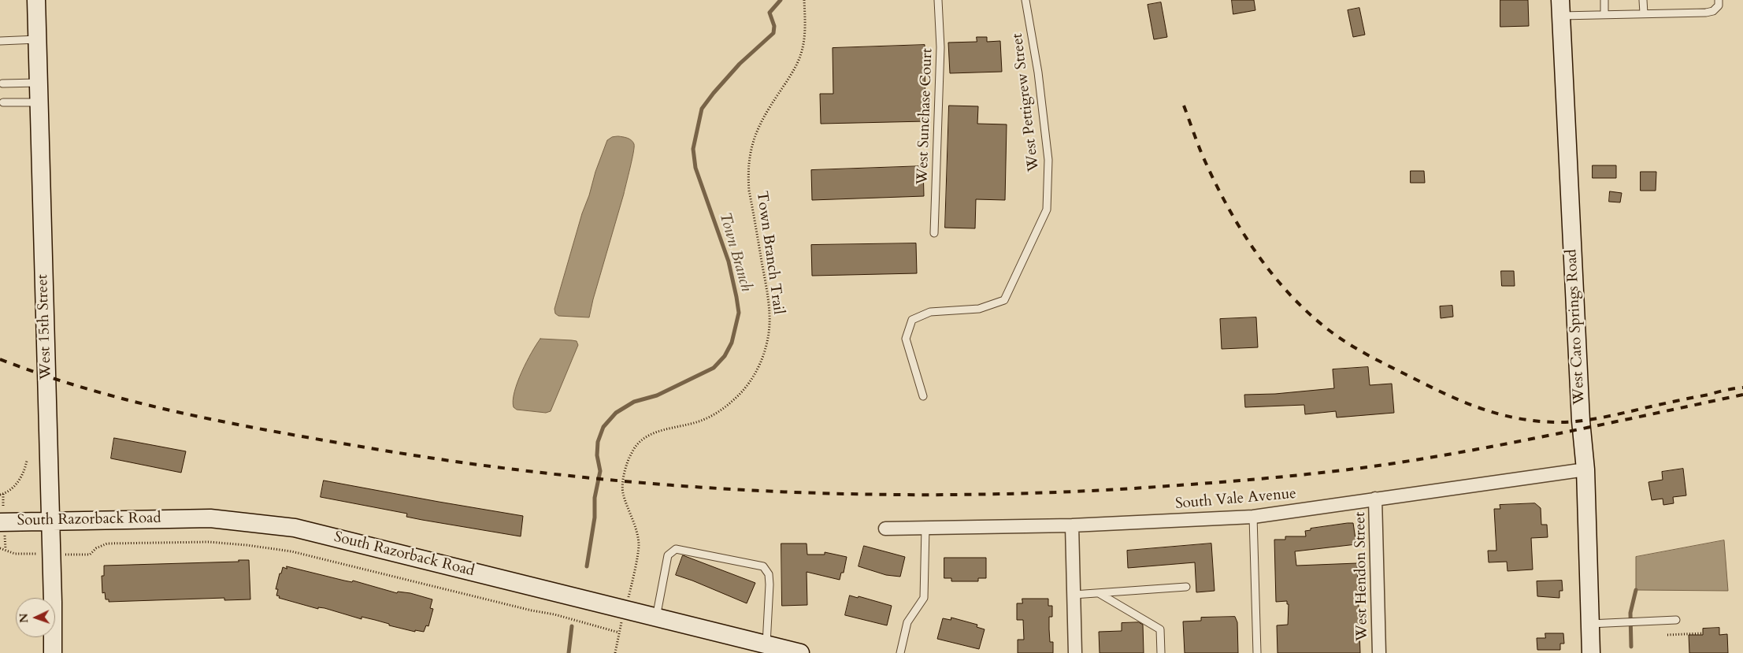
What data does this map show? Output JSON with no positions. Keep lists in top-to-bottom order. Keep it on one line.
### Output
{"streets":{"main road":["West 15th Street","West Cato Springs Road","South Razorback Road"],"street":["South Vale Avenue","West Hendon Street"],"lane":["West Pettigrew Street","West Sunchase Court"],"path":["Town Branch Trail"]},"crossings":[["Town Branch Trail","South Razorback Road"],["West 15th Street","South Razorback Road"],["West Cato Springs Road","South Vale Avenue"],["South Vale Avenue","West Hendon Street"]],"water":["Town Branch"],"north":"left"}
